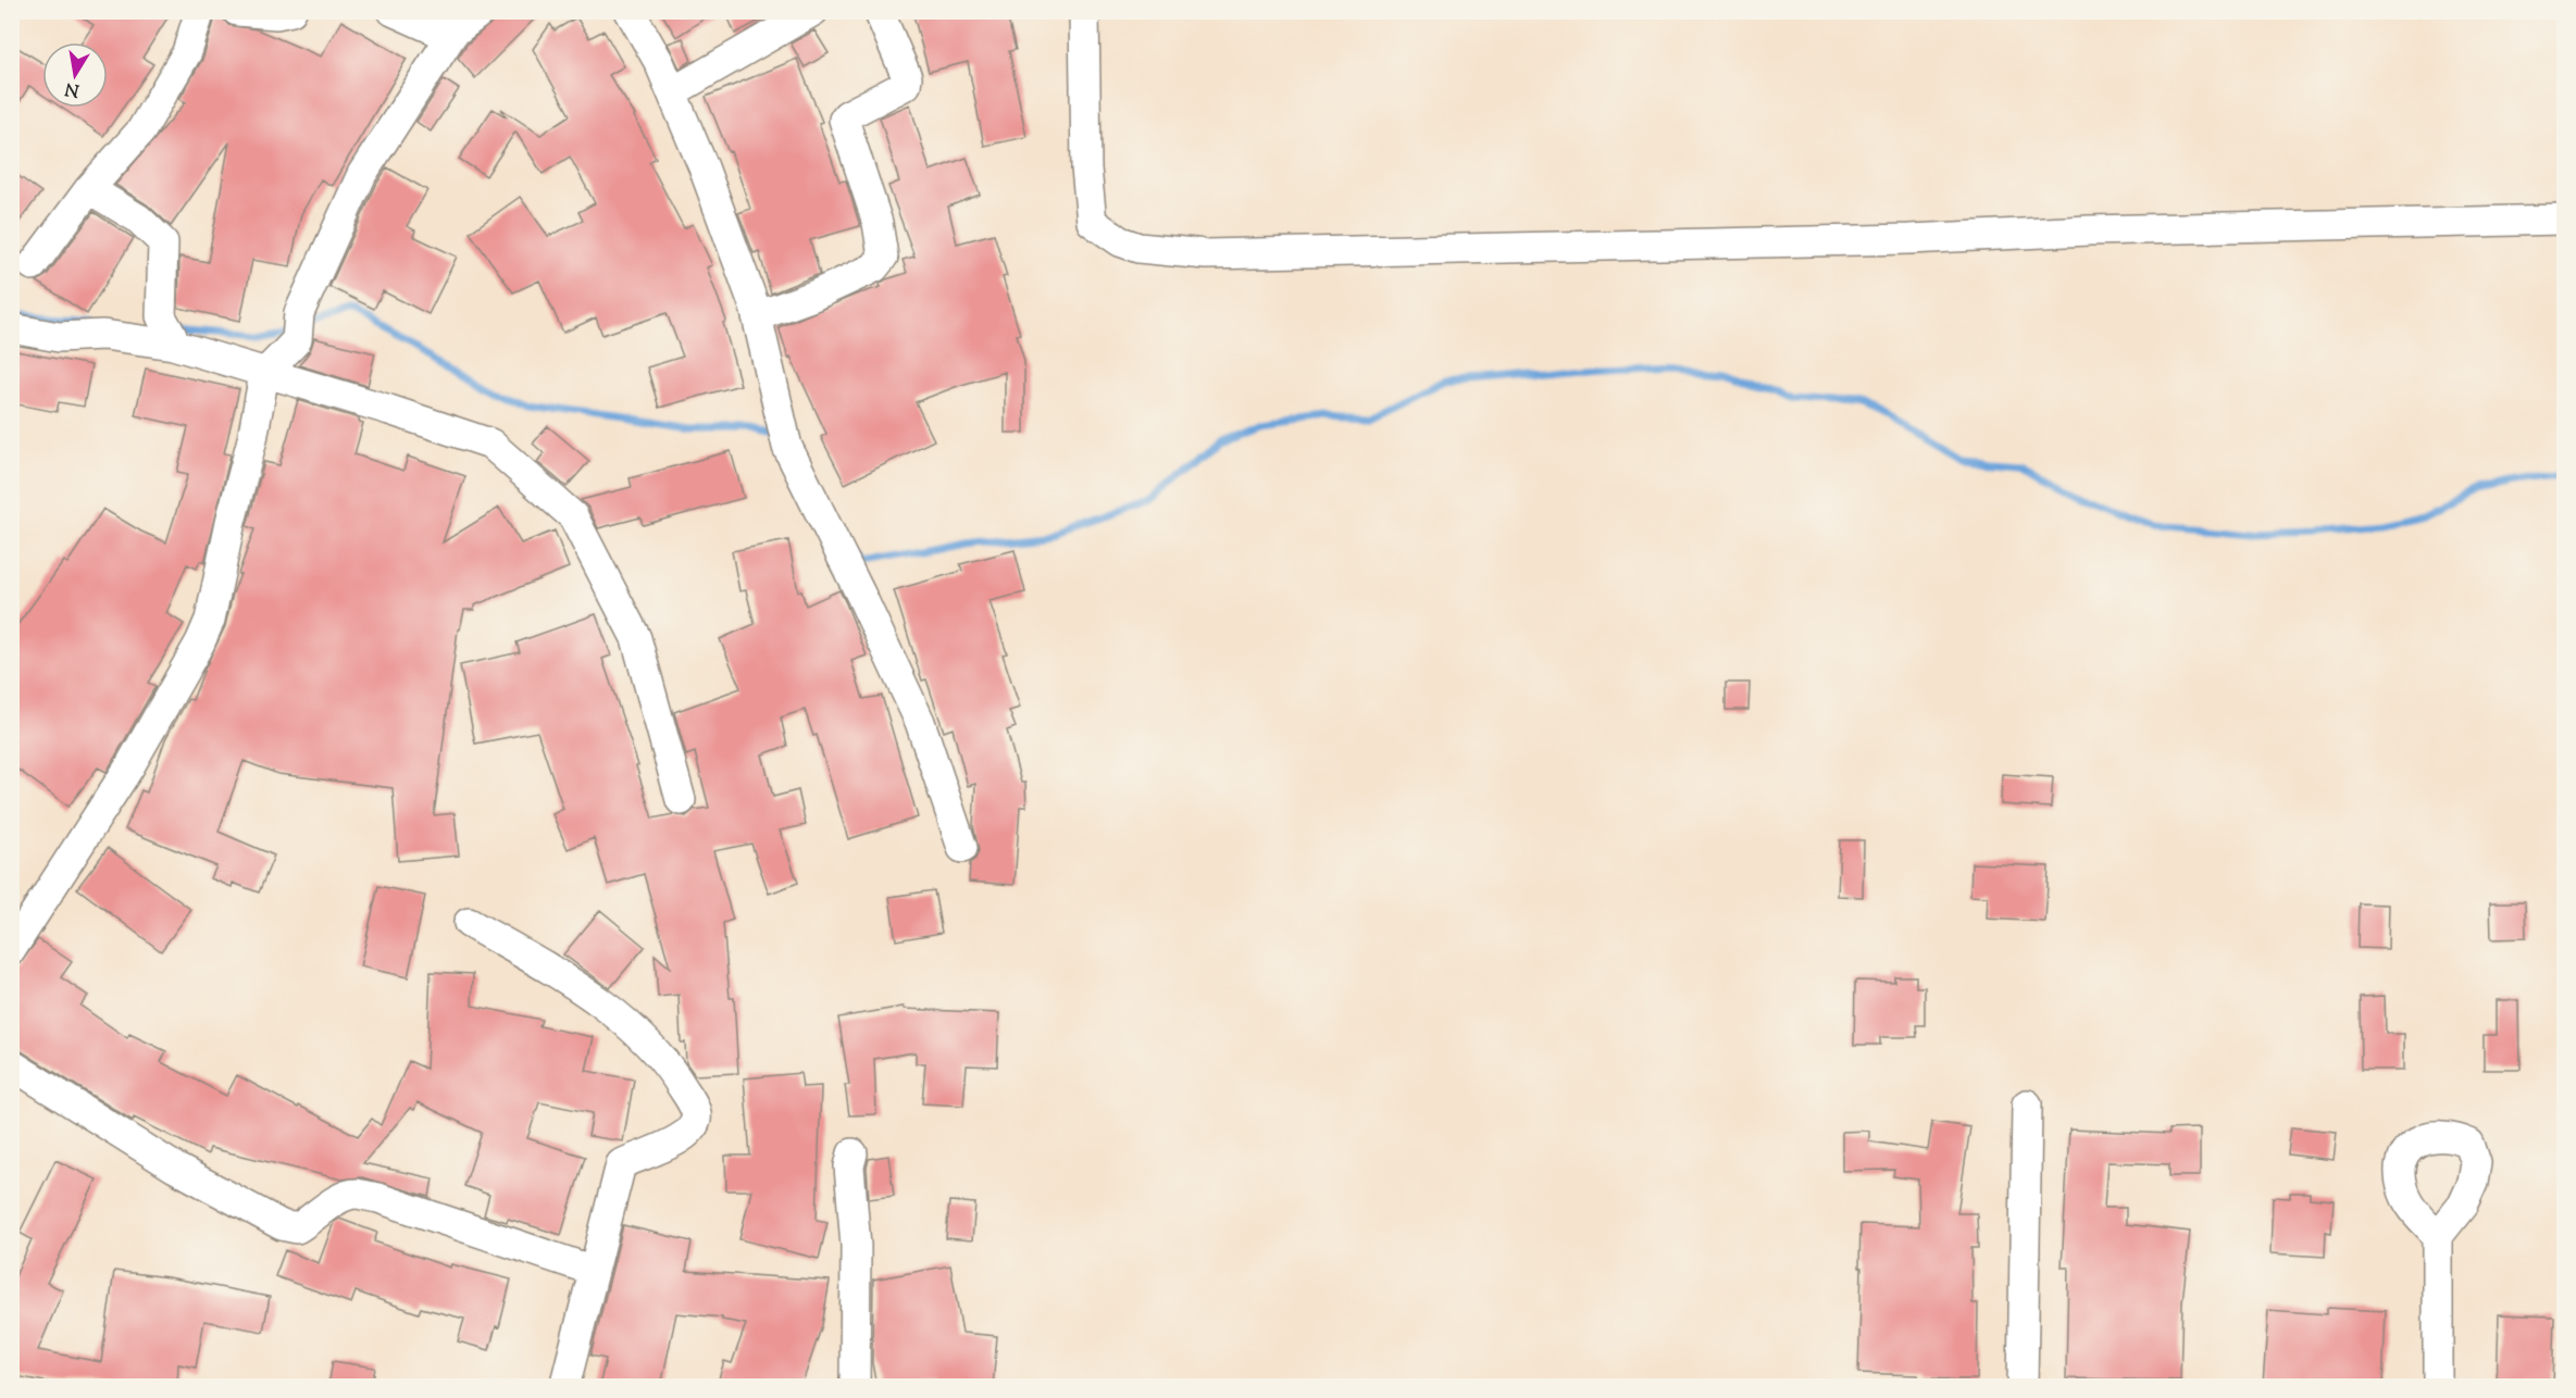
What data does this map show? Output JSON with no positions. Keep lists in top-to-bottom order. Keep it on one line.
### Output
{"north":"bottom"}
